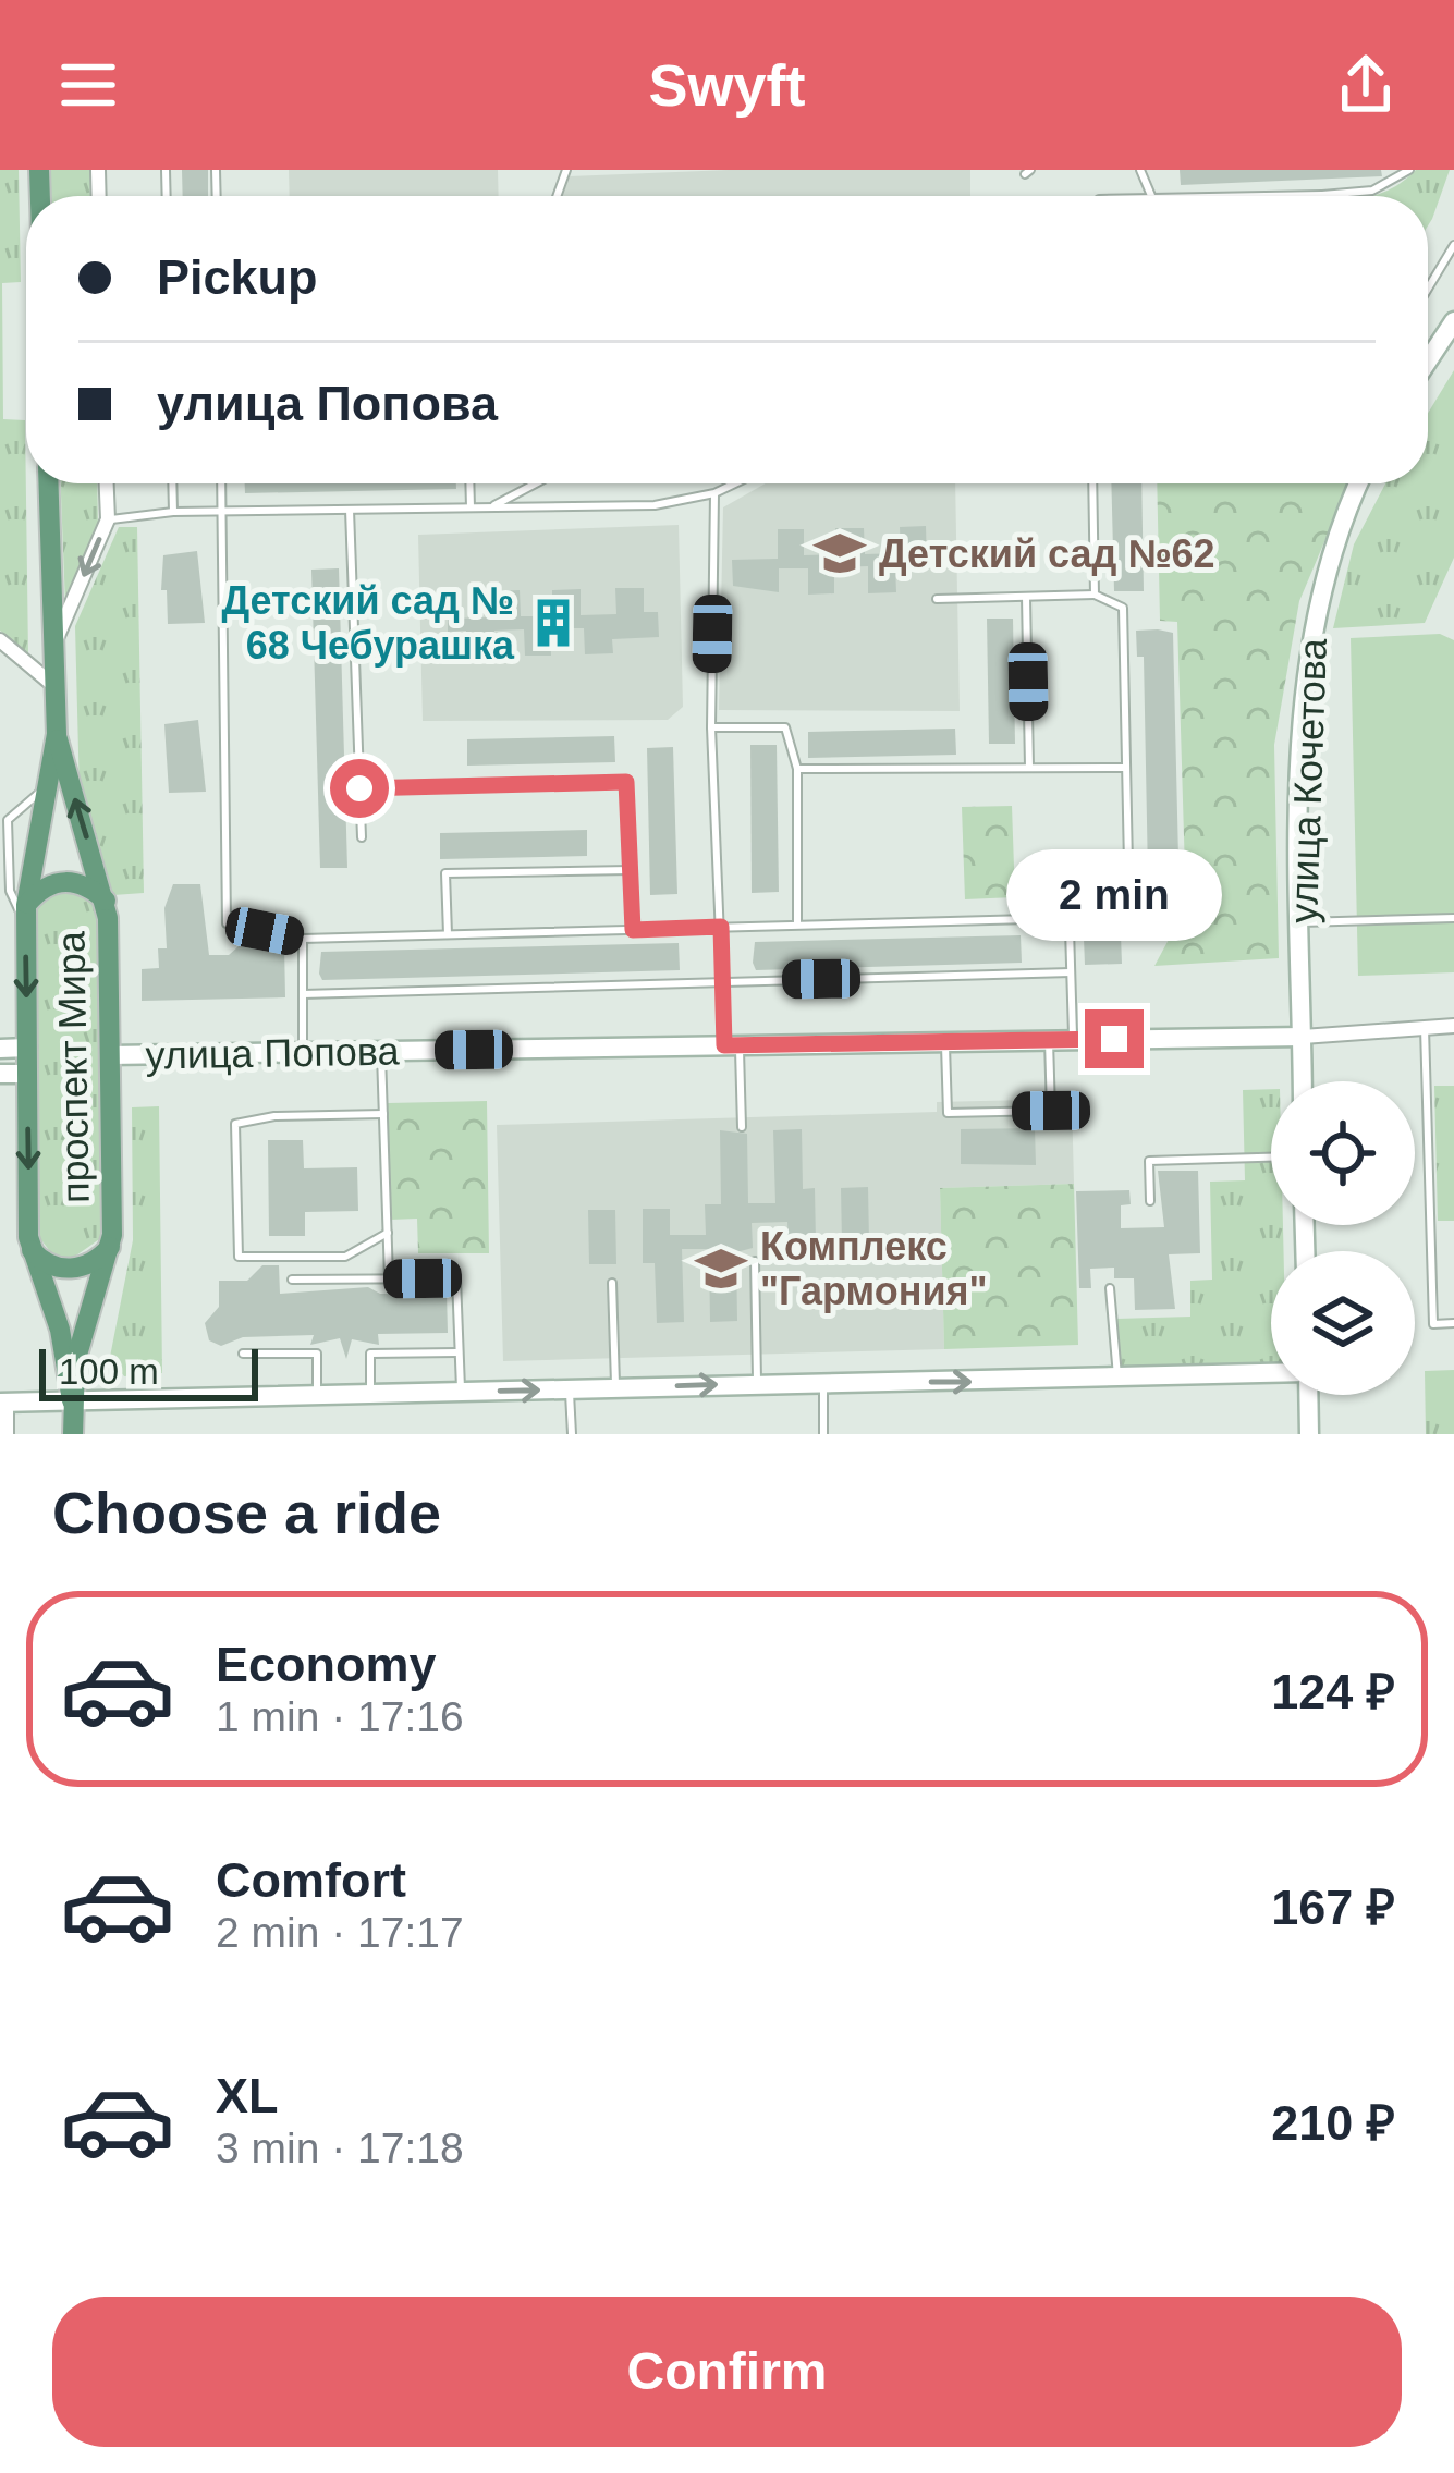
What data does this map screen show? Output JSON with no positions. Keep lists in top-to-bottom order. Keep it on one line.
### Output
{"streets":{"main road":["проспект Мира"],"street":["улица Кочетова","улица Попова"]},"crossings":[["улица Кочетова","улица Попова"],["улица Попова","проспект Мира"]],"places":{"school or university":["Детский сад №62","Комплекс \"Гармония\""],"building":["Детский сад № 68 Чебурашка"]},"scale_bar":"100 m","page":{"header":"Swyft","banner":["Pickup","улица Попова"],"bubble":"2 min","scale":"100 m","heading":"Choose a ride","list":[{"name":"Economy","note":"1 min · 17:16","value":"124 ₽"},{"name":"Comfort","note":"2 min · 17:17","value":"167 ₽"},{"name":"XL","note":"3 min · 17:18","value":"210 ₽"}],"buttons":"Confirm"}}
